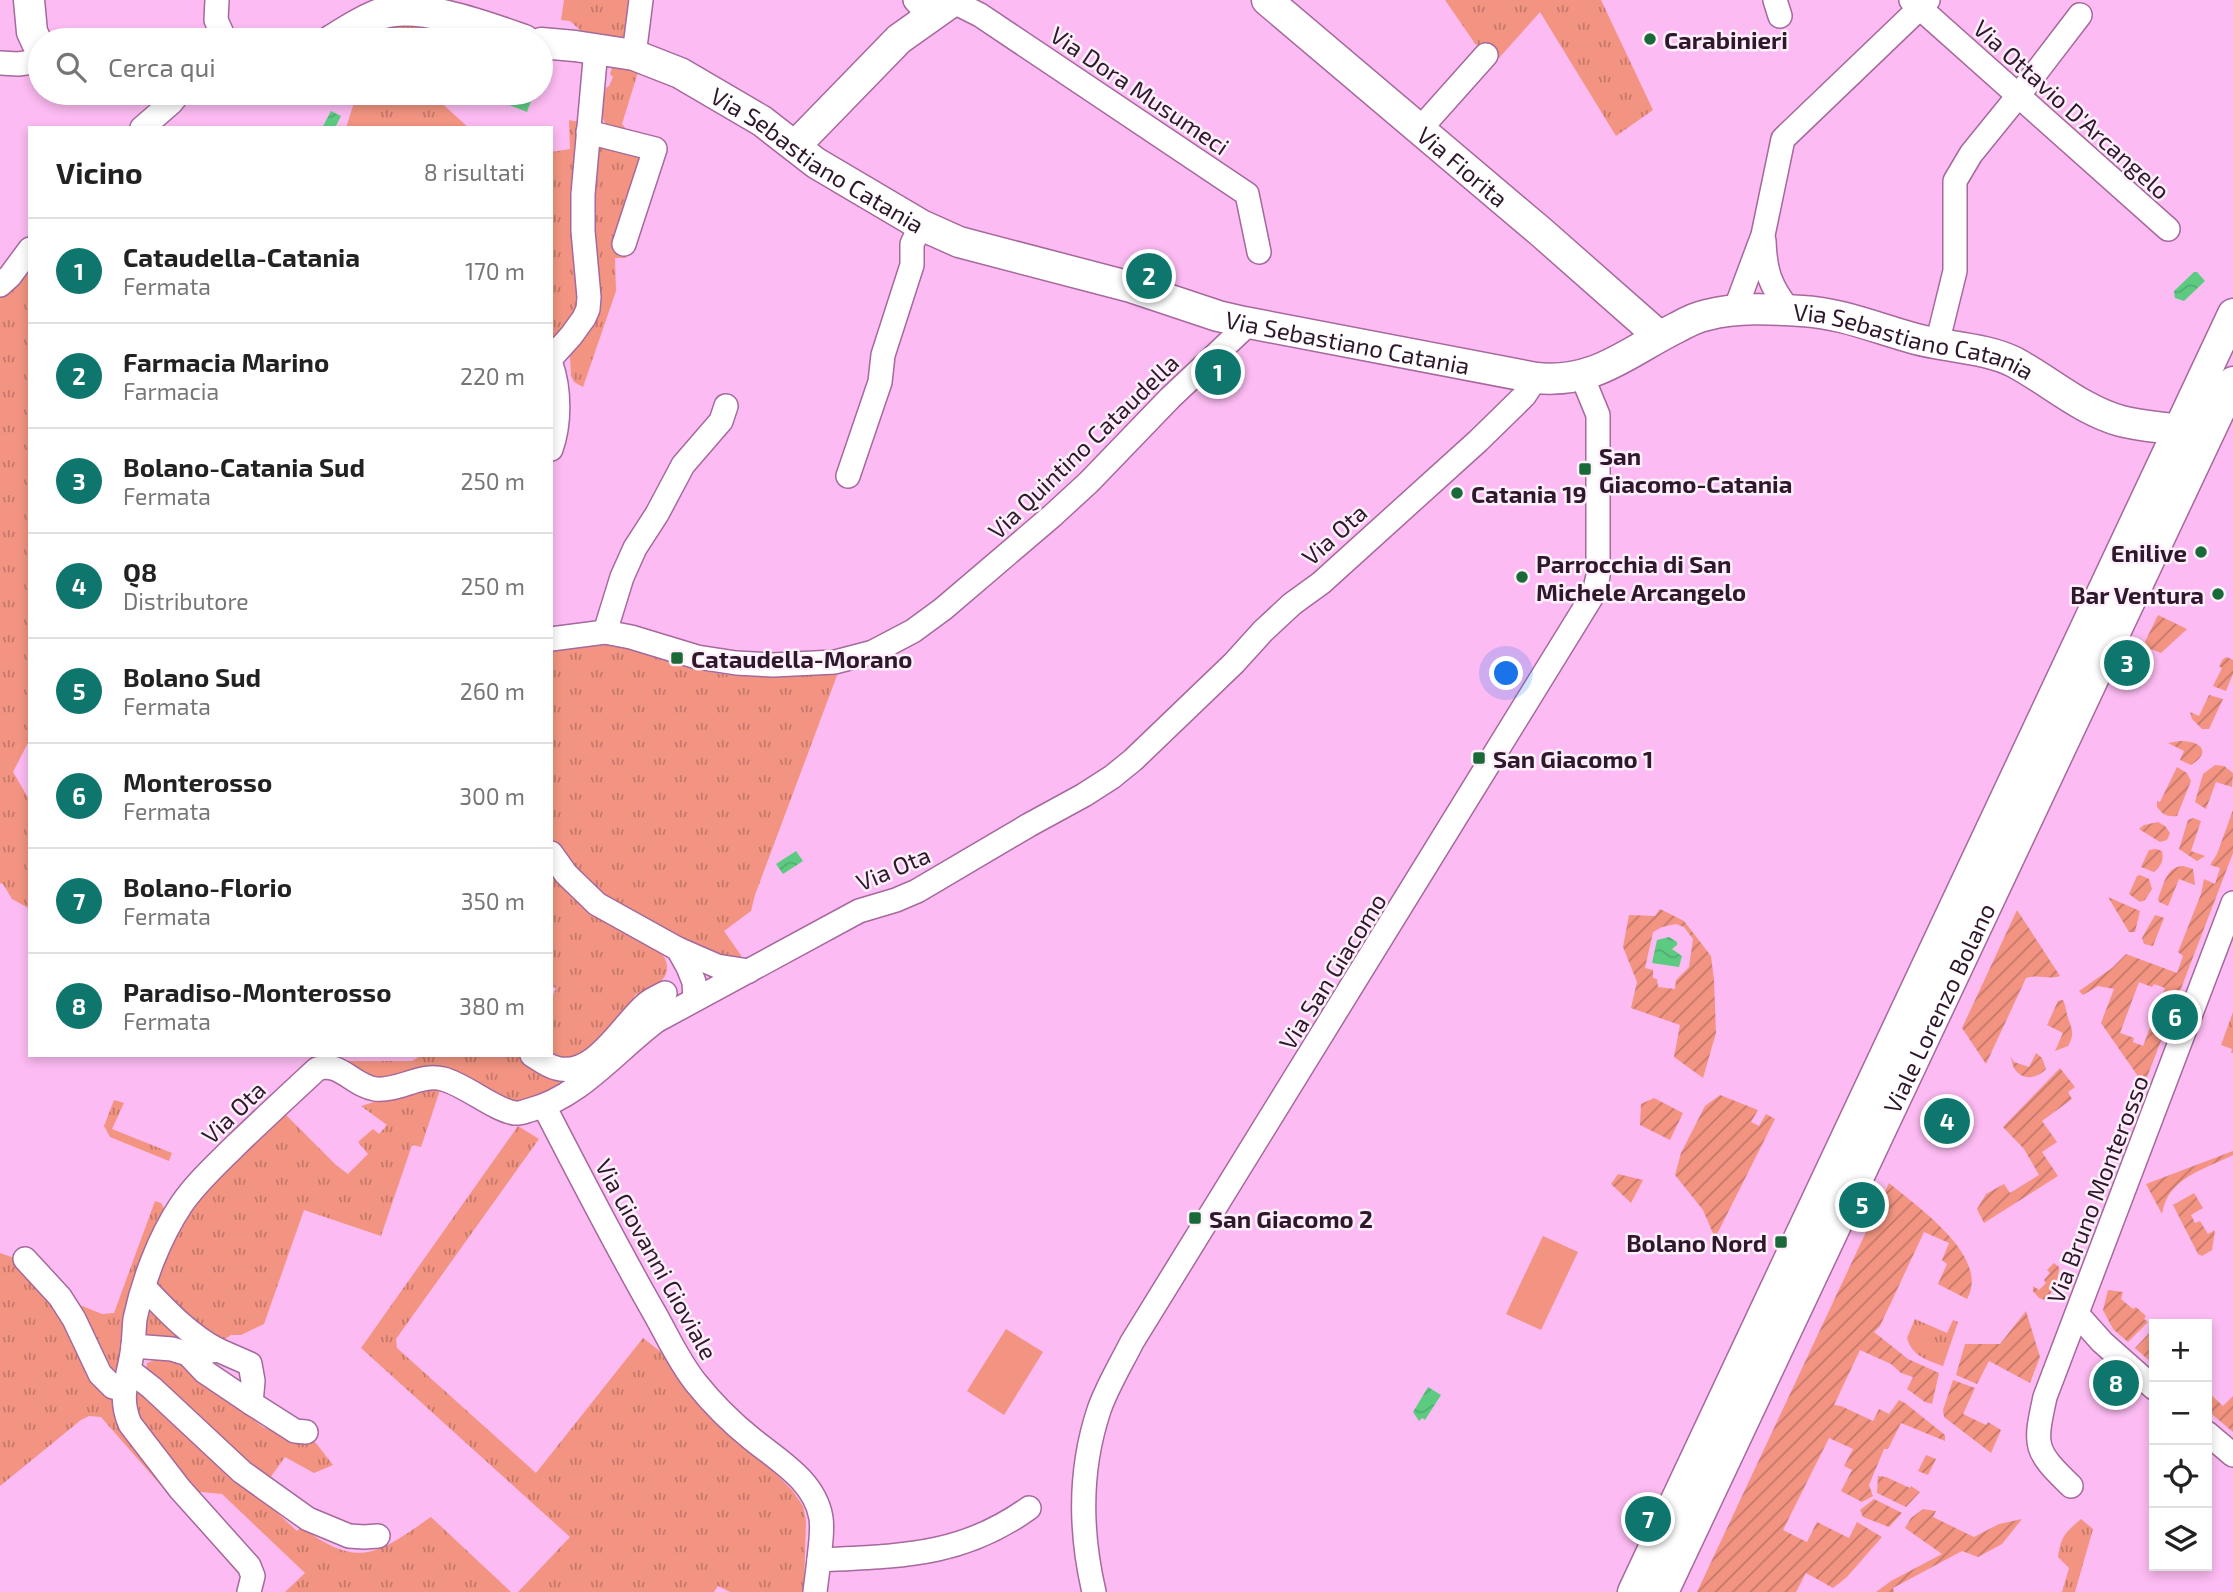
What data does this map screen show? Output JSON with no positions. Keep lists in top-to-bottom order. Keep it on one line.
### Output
{"streets":{"main road":["Via Sebastiano Catania","Via Fiorita","Viale Lorenzo Bolano"],"street":["Via Dora Musumeci","Via Ottavio D'Arcangelo","Via Quintino Cataudella","Via Ota","Via San Giacomo","Via Bruno Monterosso","Via Giovanni Gioviale"]},"crossings":[["Via Sebastiano Catania","Via Fiorita"],["Via Sebastiano Catania","Via Quintino Cataudella"],["Via Sebastiano Catania","Via Ota"],["Via Sebastiano Catania","Via San Giacomo"],["Via Sebastiano Catania","Viale Lorenzo Bolano"],["Via Ota","Via Giovanni Gioviale"]],"places":{"other":["Carabinieri","Catania 19","Enilive","Parrocchia di San Michele Arcangelo","Bar Ventura"],"transit":["San Giacomo-Catania","Cataudella-Morano","San Giacomo 1","San Giacomo 2","Bolano Nord"]},"page":{"search":"Cerca qui","heading":["Vicino","8 risultati"],"list":[{"mark":"1","name":"Cataudella-Catania","note":"Fermata","value":"170 m"},{"mark":"2","name":"Farmacia Marino","note":"Farmacia","value":"220 m"},{"mark":"3","name":"Bolano-Catania Sud","note":"Fermata","value":"250 m"},{"mark":"4","name":"Q8","note":"Distributore","value":"250 m"},{"mark":"5","name":"Bolano Sud","note":"Fermata","value":"260 m"},{"mark":"6","name":"Monterosso","note":"Fermata","value":"300 m"},{"mark":"7","name":"Bolano-Florio","note":"Fermata","value":"350 m"},{"mark":"8","name":"Paradiso-Monterosso","note":"Fermata","value":"380 m"}],"pins":["2","1","3","6","4","5","8","7"],"map_buttons":["+","−"]}}
